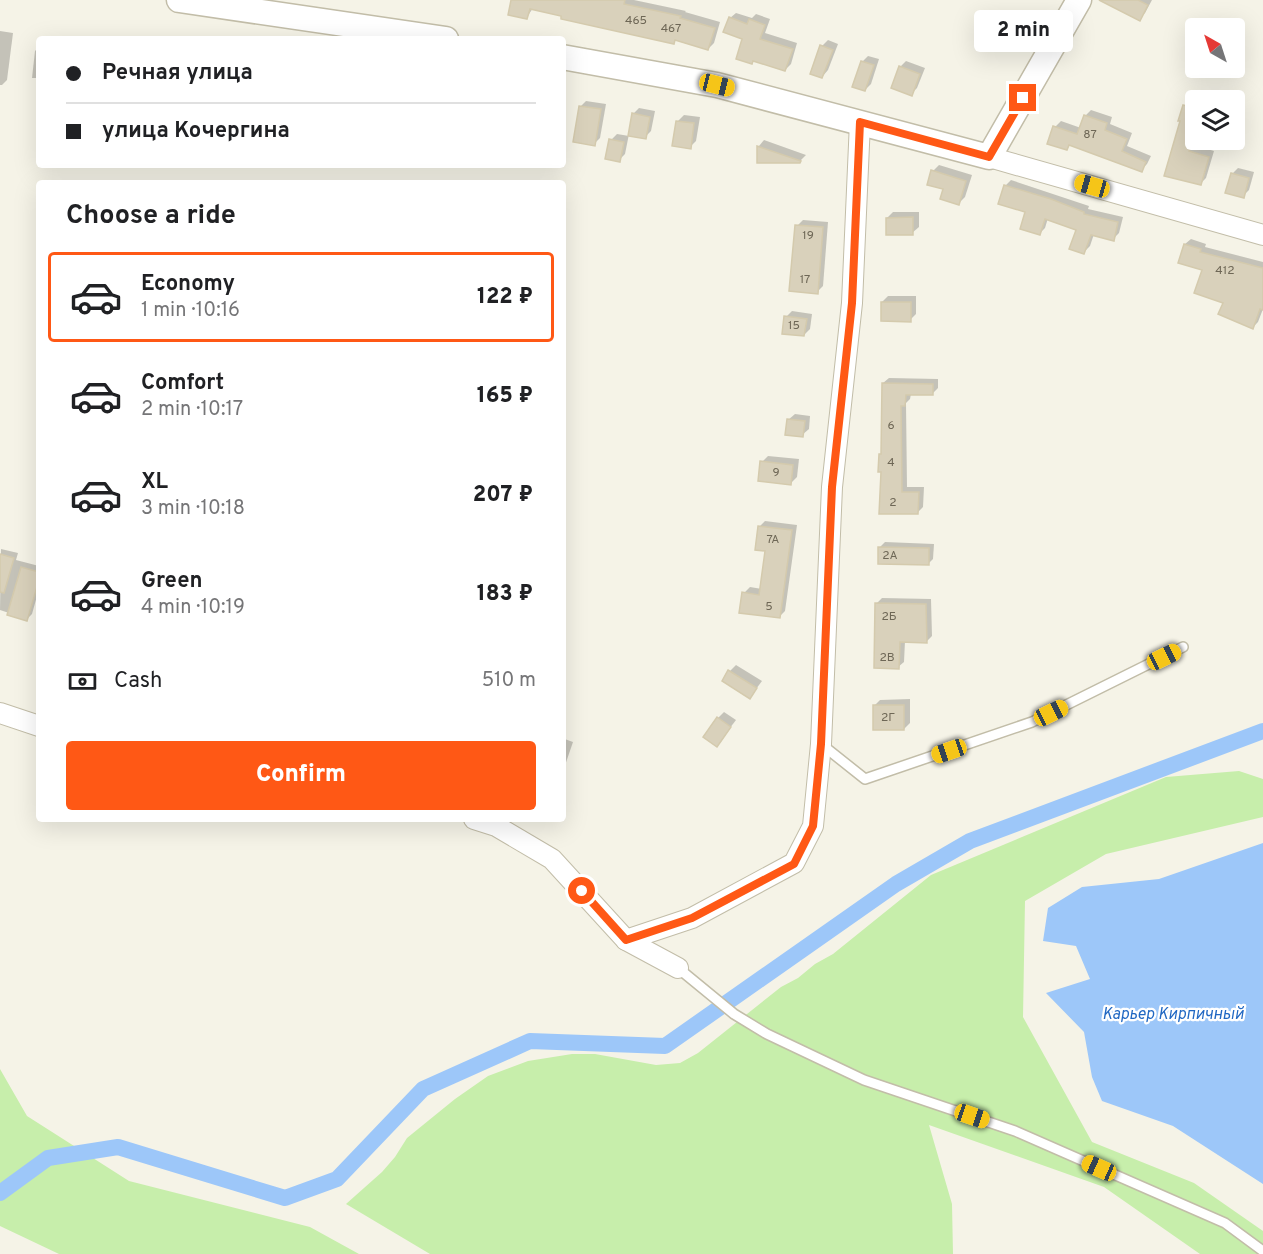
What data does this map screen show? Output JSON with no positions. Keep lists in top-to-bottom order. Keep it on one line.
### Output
{"water":["Карьер Кирпичный"],"house_numbers":["465","467","87","19","412","17","15","6","4","9","2","7А","2А","5","2Б","2В","2Г"],"north":"top left","page":{"bubble":"2 min","banner":["Речная улица","улица Кочергина"],"heading":"Choose a ride","list":[{"name":"Economy","note":"1 min · 10:16","value":"122 ₽"},{"name":"Comfort","note":"2 min · 10:17","value":"165 ₽"},{"name":"XL","note":"3 min · 10:18","value":"207 ₽"},{"name":"Green","note":"4 min · 10:19","value":"183 ₽"}],"pay":["Cash","510 m"],"buttons":"Confirm"}}
